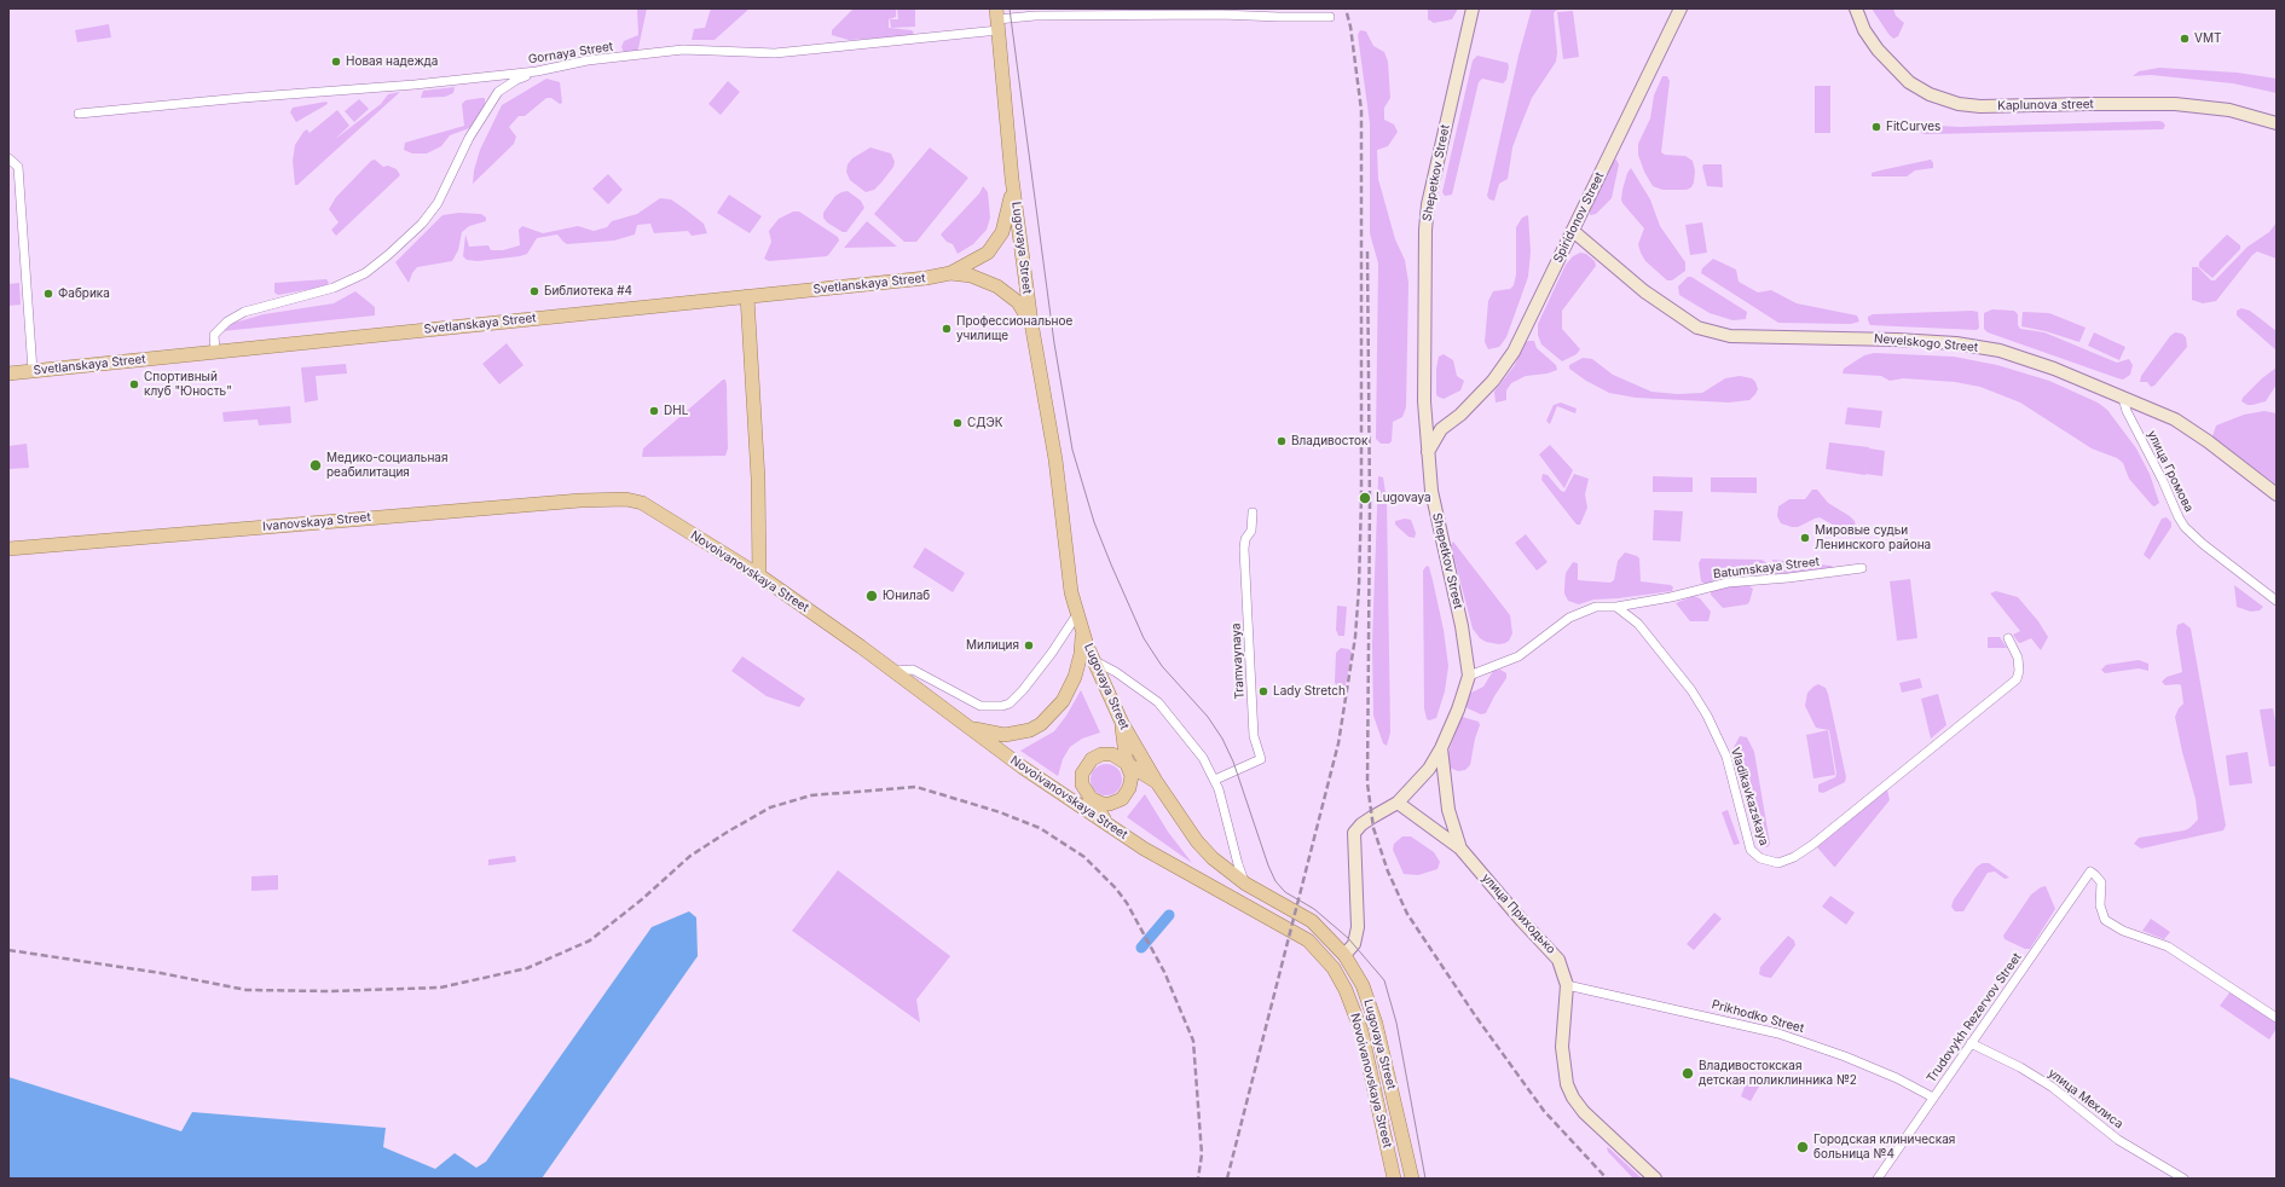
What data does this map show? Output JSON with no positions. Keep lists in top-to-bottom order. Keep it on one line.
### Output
{"streets":{"main road":["Kaplunova street","Shepetkov Street","Spiridonov Street","Lugovaya Street","Svetlanskaya Street","Nevelskogo Street","Ivanovskaya Street","Novoivanovskaya Street","улица Приходько"],"street":["Gornaya Street","улица Громова","Batumskaya Street","Tramvaynaya","Vladikavkazskaya","Prikhodko Street","Trudovykh Rezervov Street","улица Мехлиса"]},"crossings":[["Gornaya Street","Lugovaya Street"],["Shepetkov Street","Spiridonov Street"],["Shepetkov Street","Lugovaya Street"],["Shepetkov Street","улица Приходько"],["Spiridonov Street","Nevelskogo Street"],["Nevelskogo Street","улица Громова"],["Ivanovskaya Street","Novoivanovskaya Street"],["Batumskaya Street","Vladikavkazskaya"],["улица Приходько","Prikhodko Street"],["Prikhodko Street","Trudovykh Rezervov Street"],["Trudovykh Rezervov Street","улица Мехлиса"]],"places":["VMT","Новая надежда","FitCurves","Библиотека #4","Фабрика","Профессиональное училище","Спортивный клуб \"Юность\"","DHL","СДЭК","Владивосток","Медико-социальная реабилитация","Lugovaya","Мировые судьи Ленинского района","Юнилаб","Милиция","Lady Stretch","Владивостокская детская поликлинника №2","Городская клиническая больница №4"]}
